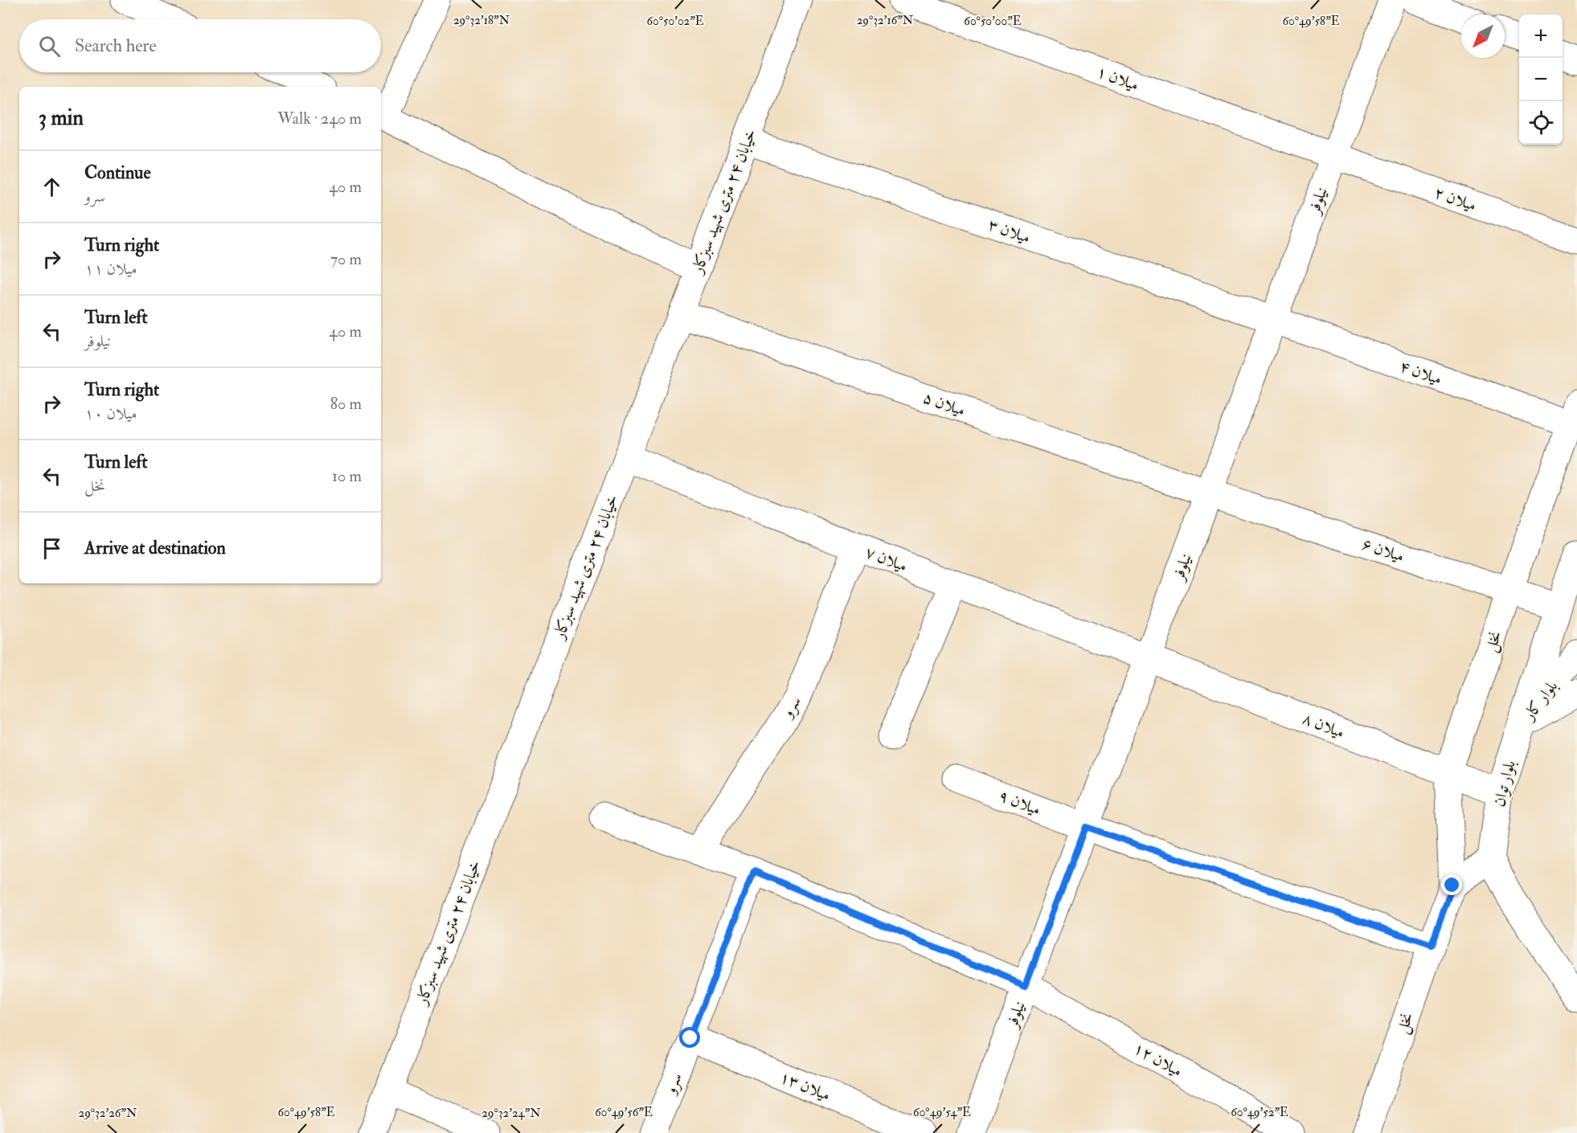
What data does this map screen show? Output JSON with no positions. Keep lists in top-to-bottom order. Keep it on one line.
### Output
{"streets":{"street":["میلان ۱","میلان ۲","نیلوفر","خیابان ۲۴ متری شهید سبزکار","میلان ۳","میلان ۴","میلان ۵","میلان ۶","میلان ۷","نخل","بلوار کار","سرو","میلان ۸","بلوار توان","میلان ۹","میلان ۱۲","میلان ۱۳"]},"crossings":[["میلان ۱","میلان ۲"],["میلان ۱","نیلوفر"],["میلان ۲","نیلوفر"],["نیلوفر","میلان ۳"],["نیلوفر","میلان ۴"],["نیلوفر","میلان ۵"],["نیلوفر","میلان ۶"],["نیلوفر","میلان ۷"],["نیلوفر","میلان ۸"],["نیلوفر","میلان ۹"],["نیلوفر","میلان ۱۲"],["خیابان ۲۴ متری شهید سبزکار","میلان ۳"],["خیابان ۲۴ متری شهید سبزکار","میلان ۵"],["خیابان ۲۴ متری شهید سبزکار","میلان ۷"],["میلان ۳","میلان ۴"],["میلان ۴","نخل"],["میلان ۵","میلان ۶"],["میلان ۶","نخل"],["میلان ۶","بلوار توان"],["میلان ۷","سرو"],["میلان ۷","میلان ۸"],["نخل","میلان ۸"],["نخل","میلان ۹"],["بلوار کار","بلوار توان"],["سرو","میلان ۱۲"],["سرو","میلان ۱۳"],["میلان ۸","بلوار توان"]],"north":"bottom left","page":{"map_buttons":["+","−"],"search":"Search here","heading":["3 min","Walk · 240 m"],"list":[["Continue","سرو","40 m"],["Turn right","میلان ۱۱","70 m"],["Turn left","نیلوفر","40 m"],["Turn right","میلان ۱۰","80 m"],["Turn left","نخل","10 m"],"Arrive at destination"]},"coordinates":["29°32'18\"N","29°32'16\"N","60°50'02\"E","60°50'00\"E","60°49'58\"E","60°49'56\"E","60°49'54\"E","60°49'52\"E","29°32'26\"N","29°32'24\"N"]}
